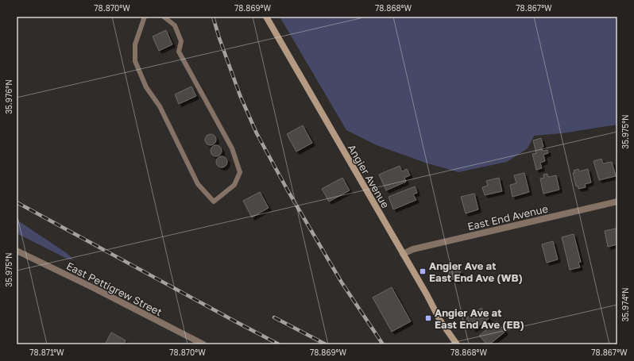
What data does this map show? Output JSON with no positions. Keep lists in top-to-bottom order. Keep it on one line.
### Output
{"streets":{"main road":["Angier Avenue"],"street":["East End Avenue","East Pettigrew Street"]},"crossings":[["Angier Avenue","East End Avenue"]],"places":{"transit":["Angier Ave at East End Ave (WB)","Angier Ave at East End Ave (EB)"]},"coordinates":["78.870°W","78.869°W","78.868°W","78.867°W","35.976°N","35.975°N","35.974°N","78.871°W"]}
